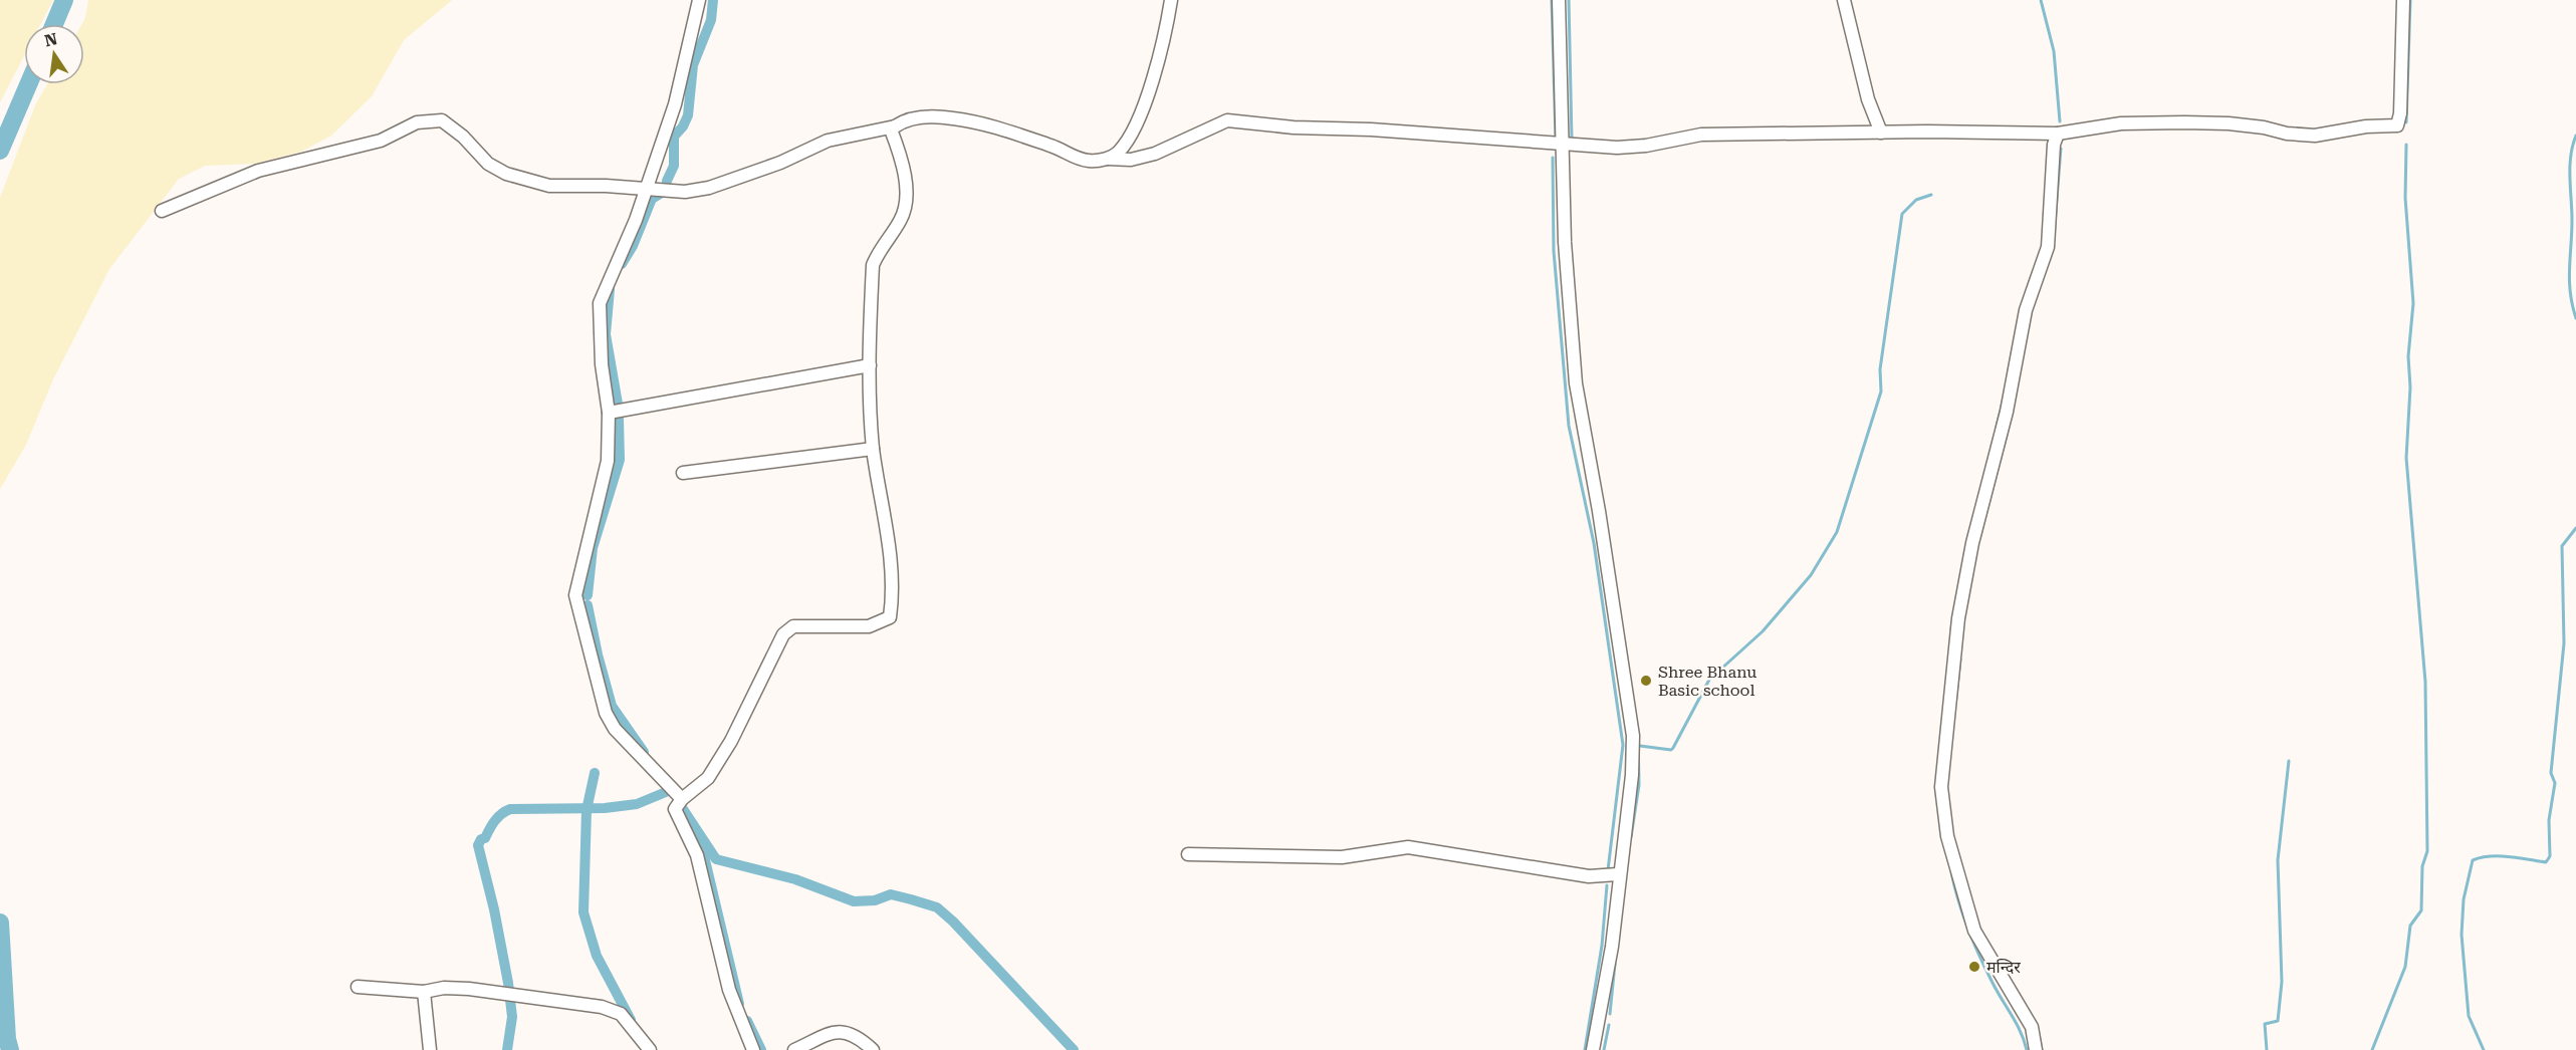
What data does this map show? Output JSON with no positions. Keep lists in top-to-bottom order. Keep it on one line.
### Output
{"places":["Shree Bhanu Basic school","मन्दिर"],"north":"top"}
